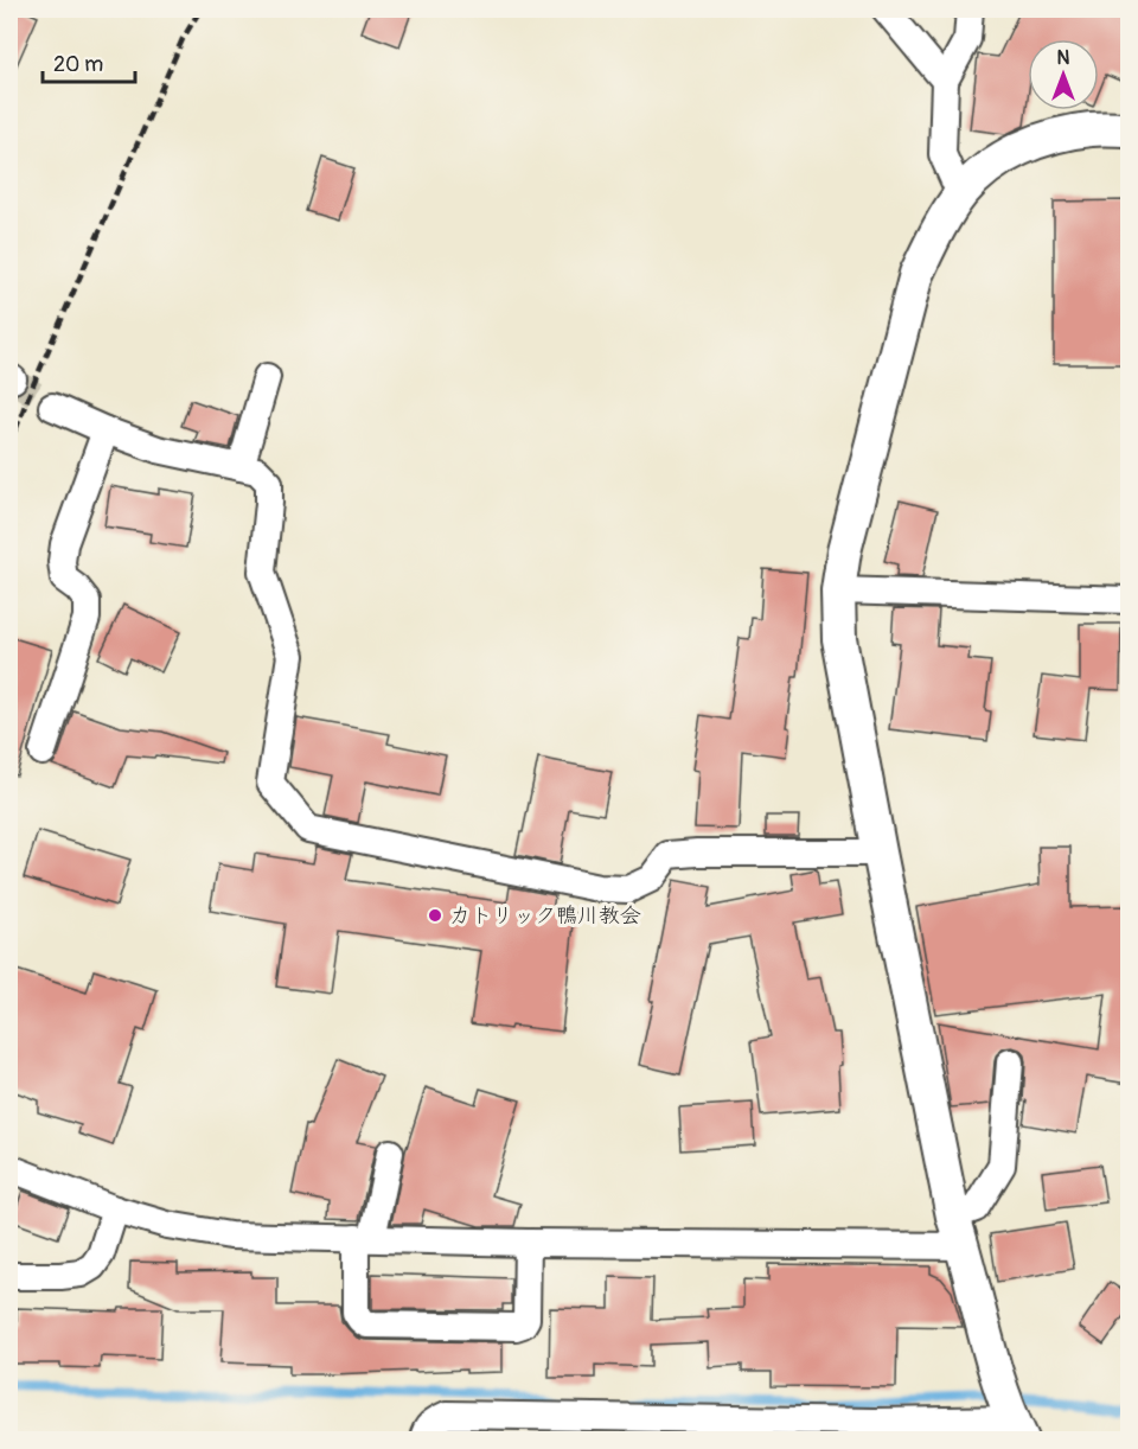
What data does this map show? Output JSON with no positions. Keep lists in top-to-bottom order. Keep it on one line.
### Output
{"places":["カトリック鴨川教会"],"scale_bar":"20 m","north":"top"}
